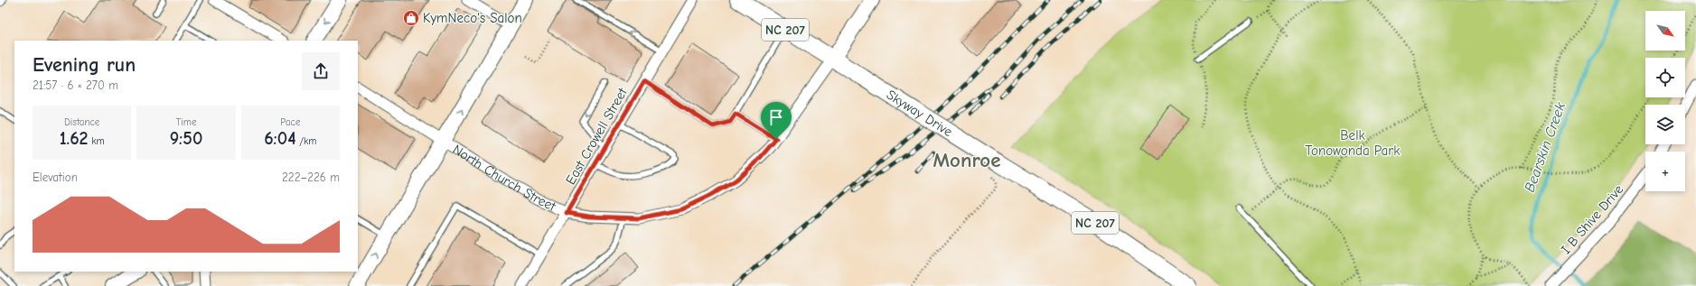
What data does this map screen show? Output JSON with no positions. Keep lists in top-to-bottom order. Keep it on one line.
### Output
{"streets":{"main road":["NC 207","Skyway Drive","North Church Street"],"street":["East Crowell Street","I B Shive Drive"]},"crossings":[["NC 207","Skyway Drive"],["NC 207","North Church Street"],["Skyway Drive","North Church Street"],["East Crowell Street","North Church Street"]],"districts":["Monroe"],"water":["Bearskin Creek"],"parks":["Belk Tonowonda Park"],"places":{"shop":["KymNeco's Salon"]},"north":"bottom right","page":{"map_buttons":"+","heading":["Evening run","21:57 · 6 × 270 m"],"stats":[["Distance","1.62 km"],["Time","9:50"],["Pace","6:04 /km"]],"chart":["Elevation","222–226 m"]}}
